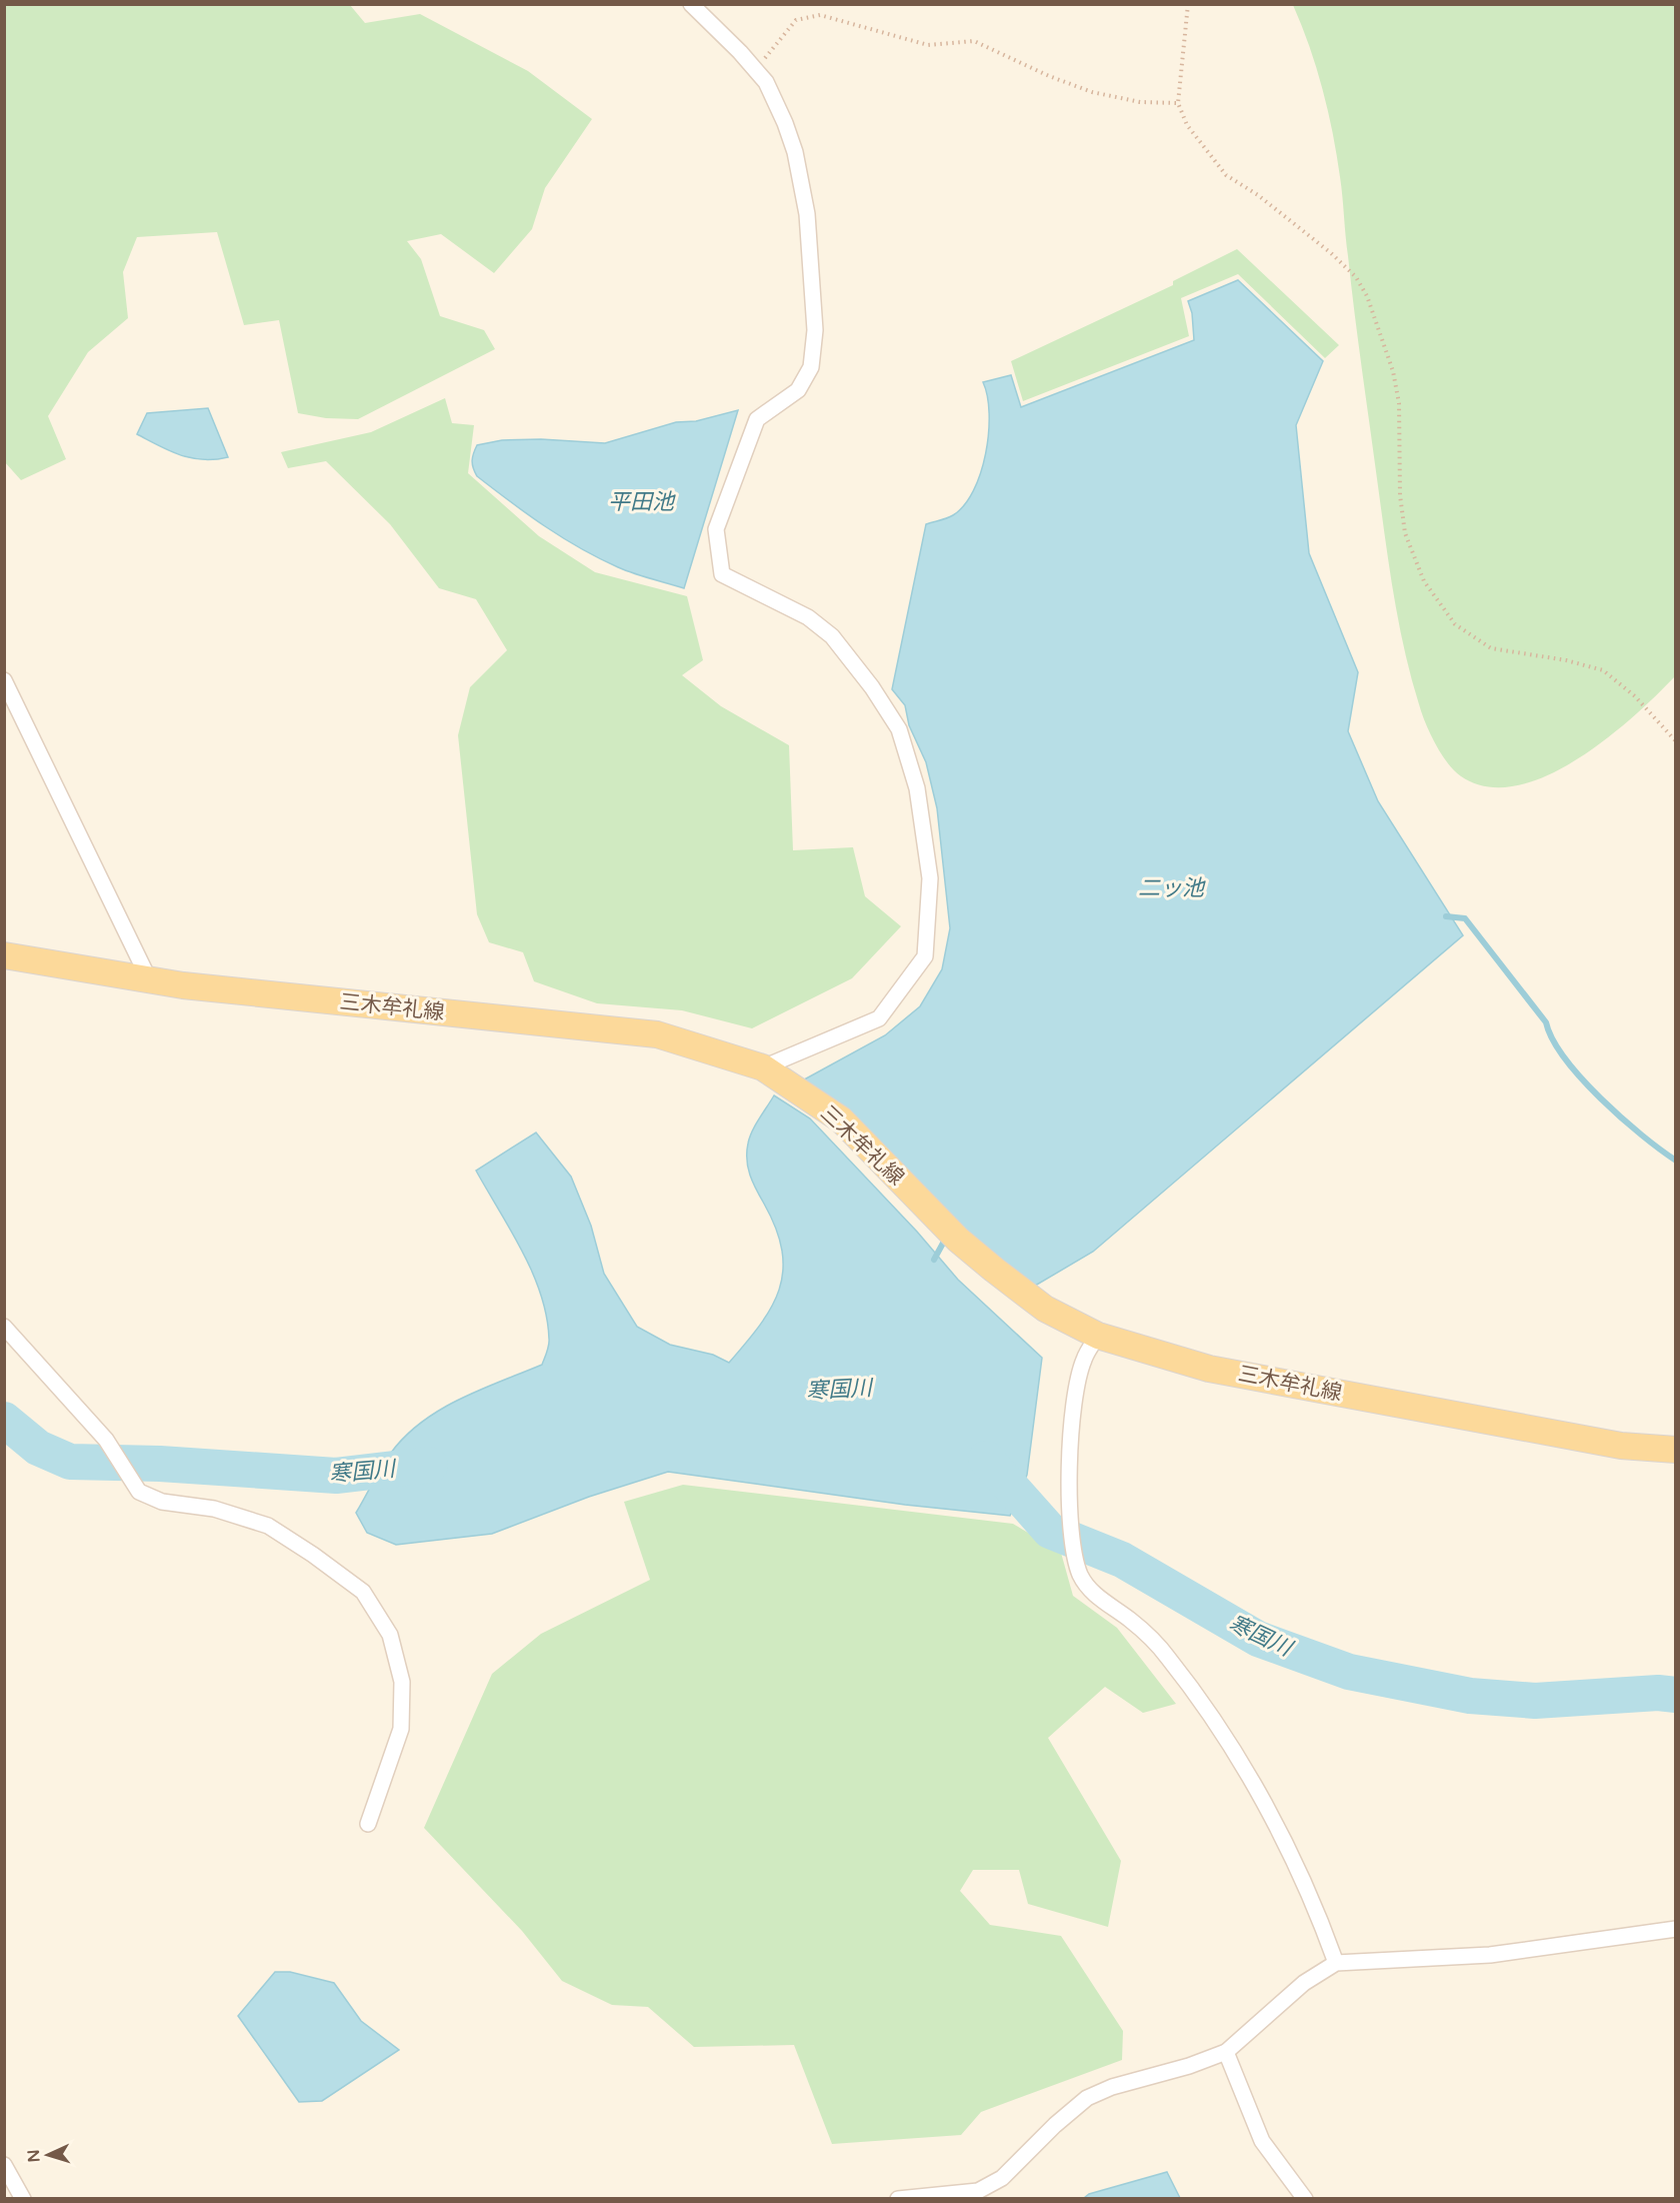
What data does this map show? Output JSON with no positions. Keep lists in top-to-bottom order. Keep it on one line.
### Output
{"streets":{"main road":["三木牟礼線"]},"water":["平田池","二ッ池","寒国川"],"north":"left"}
